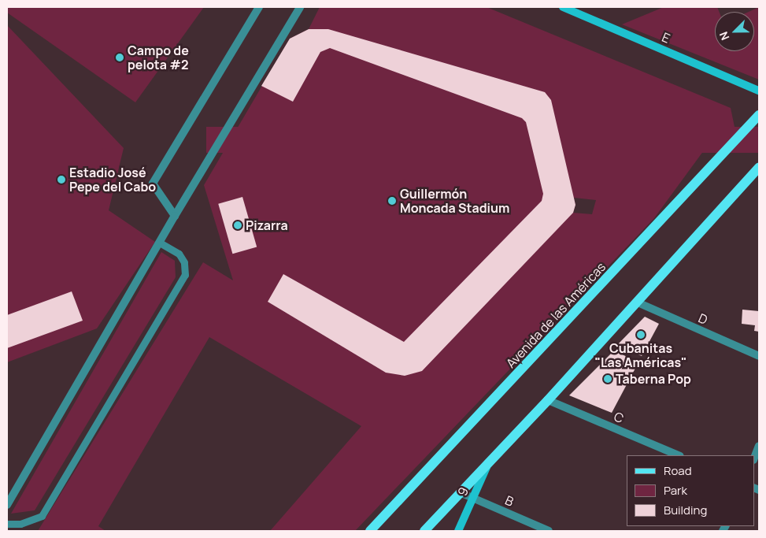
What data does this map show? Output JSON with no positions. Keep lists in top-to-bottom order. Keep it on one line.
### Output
{"streets":{"main road":["Avenida de las Américas"],"street":["E","D","C","9","B"]},"crossings":[["9","B"]],"places":["Campo de pelota #2","Estadio José Pepe del Cabo","Guillermón Moncada Stadium","Pizarra","Cubanitas \"Las Américas\"","Taberna Pop"],"legend":["Road","Park","Building"],"north":"bottom left"}
